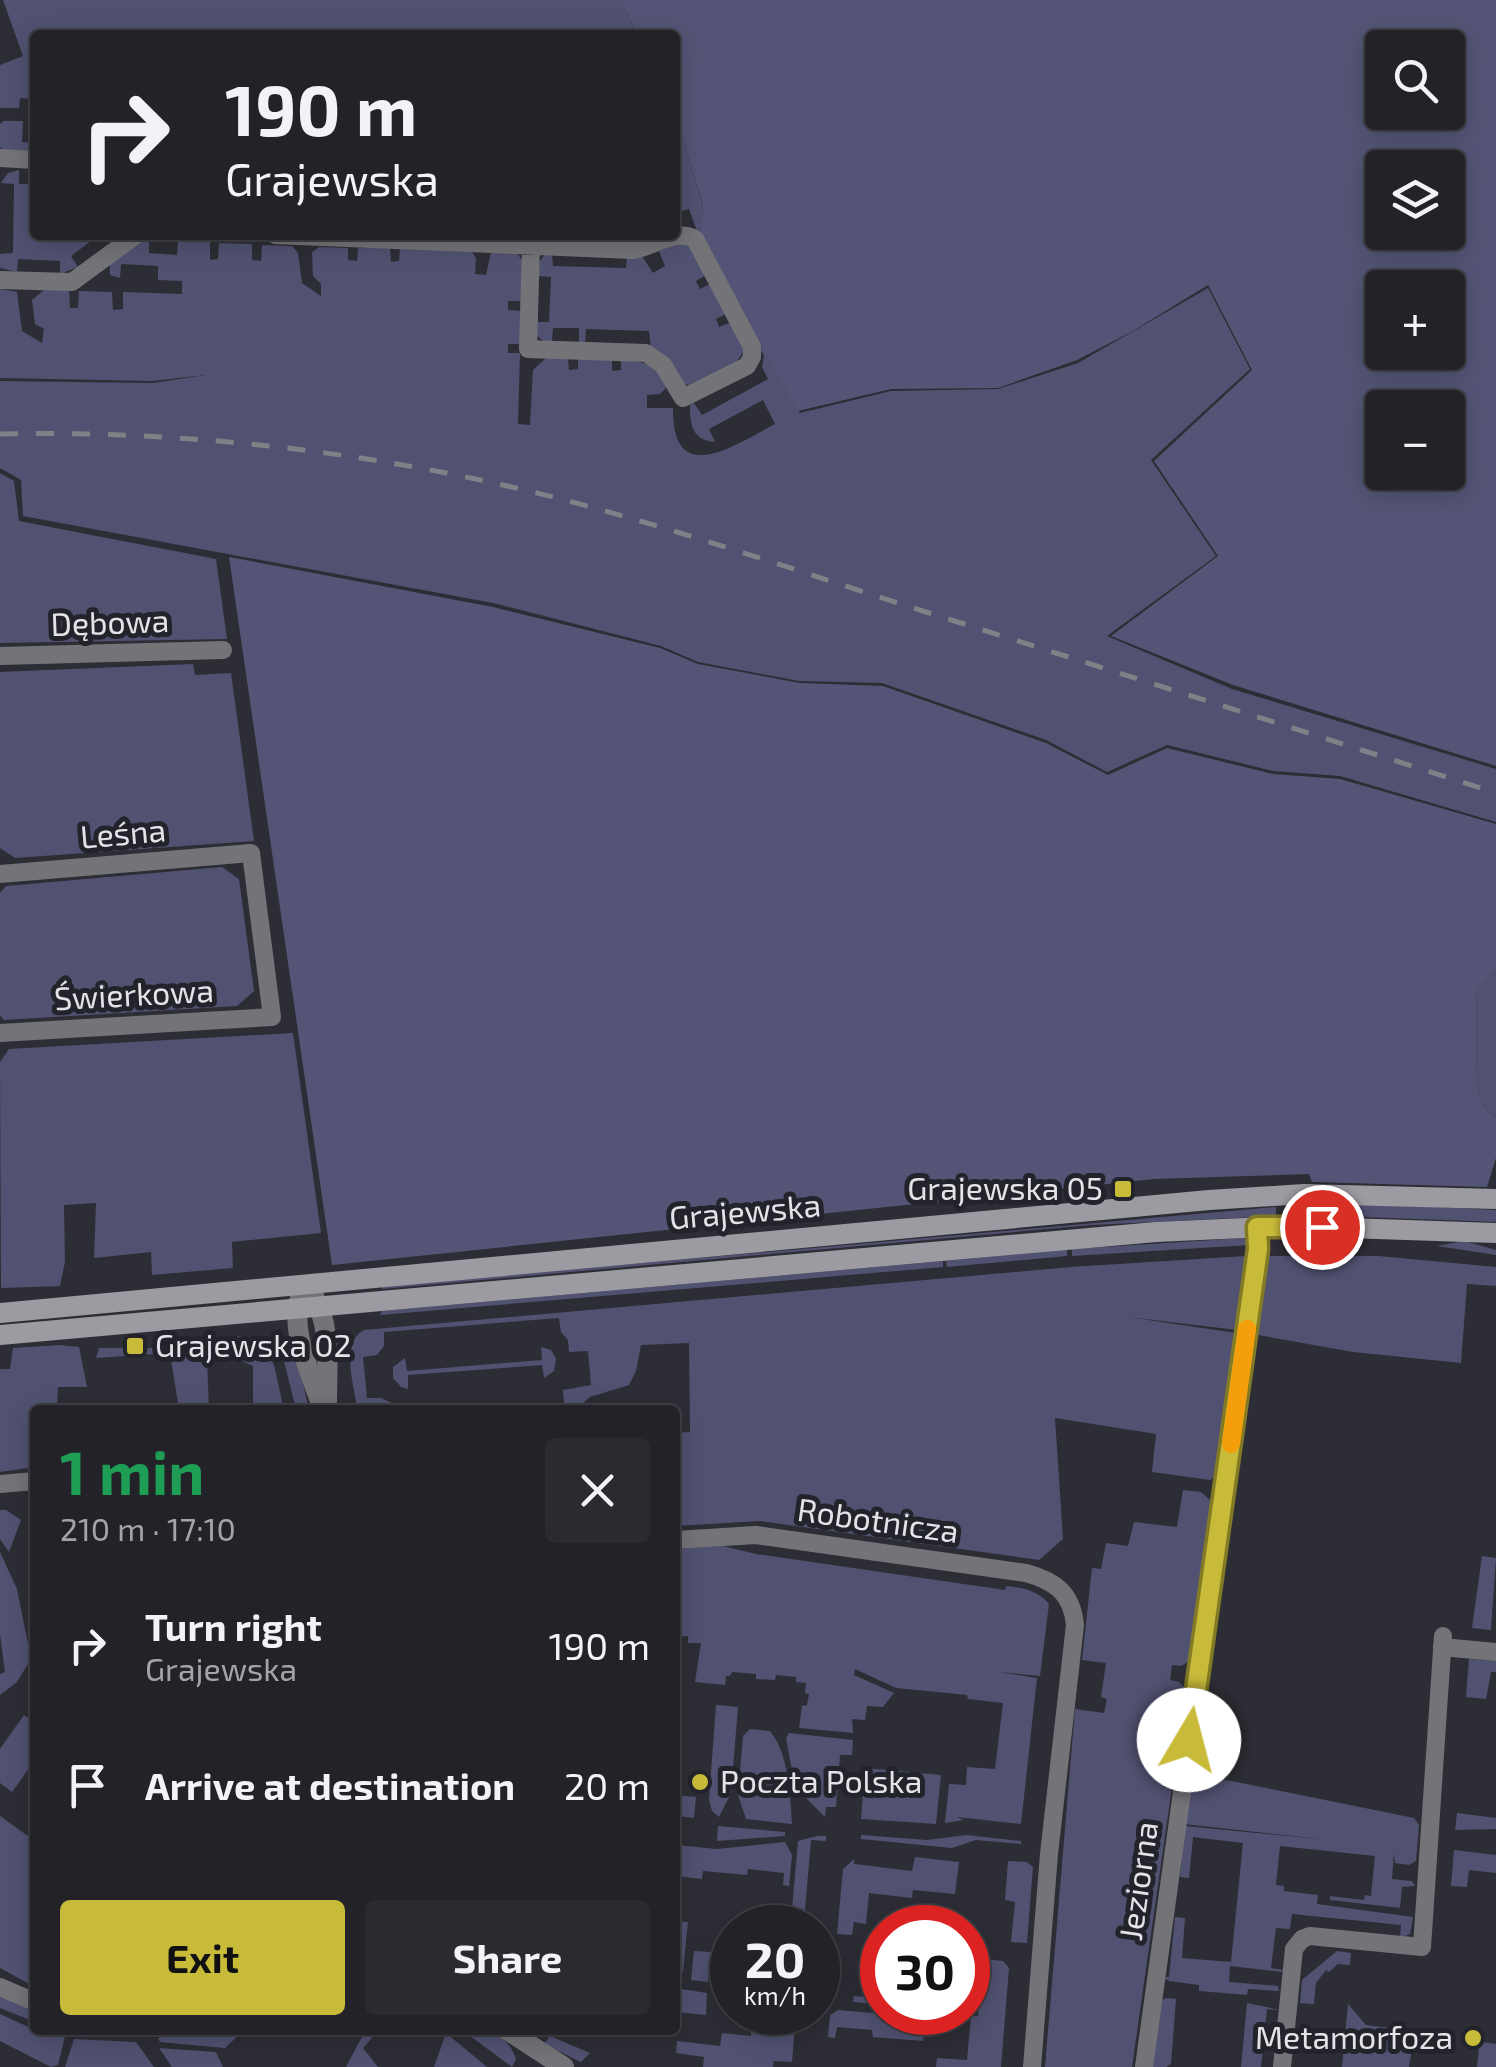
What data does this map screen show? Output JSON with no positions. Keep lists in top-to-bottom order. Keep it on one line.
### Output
{"streets":{"main road":["Grajewska"],"street":["Dębowa","Leśna","Świerkowa","Robotnicza","Jeziorna"]},"crossings":[["Leśna","Świerkowa"],["Grajewska","Jeziorna"]],"places":{"transit":["Grajewska 05","Grajewska 02"],"other":["Poczta Polska","Metamorfoza"]},"page":{"map_buttons":["+","−"],"turn":["190 m","Grajewska"],"heading":["1 min","210 m · 17:10"],"list":[{"name":"Turn right","note":"Grajewska","value":"190 m"},{"name":"Arrive at destination","value":"20 m"}],"buttons":["Exit","Share"],"speed":"20 km/h","limit":"30"}}
